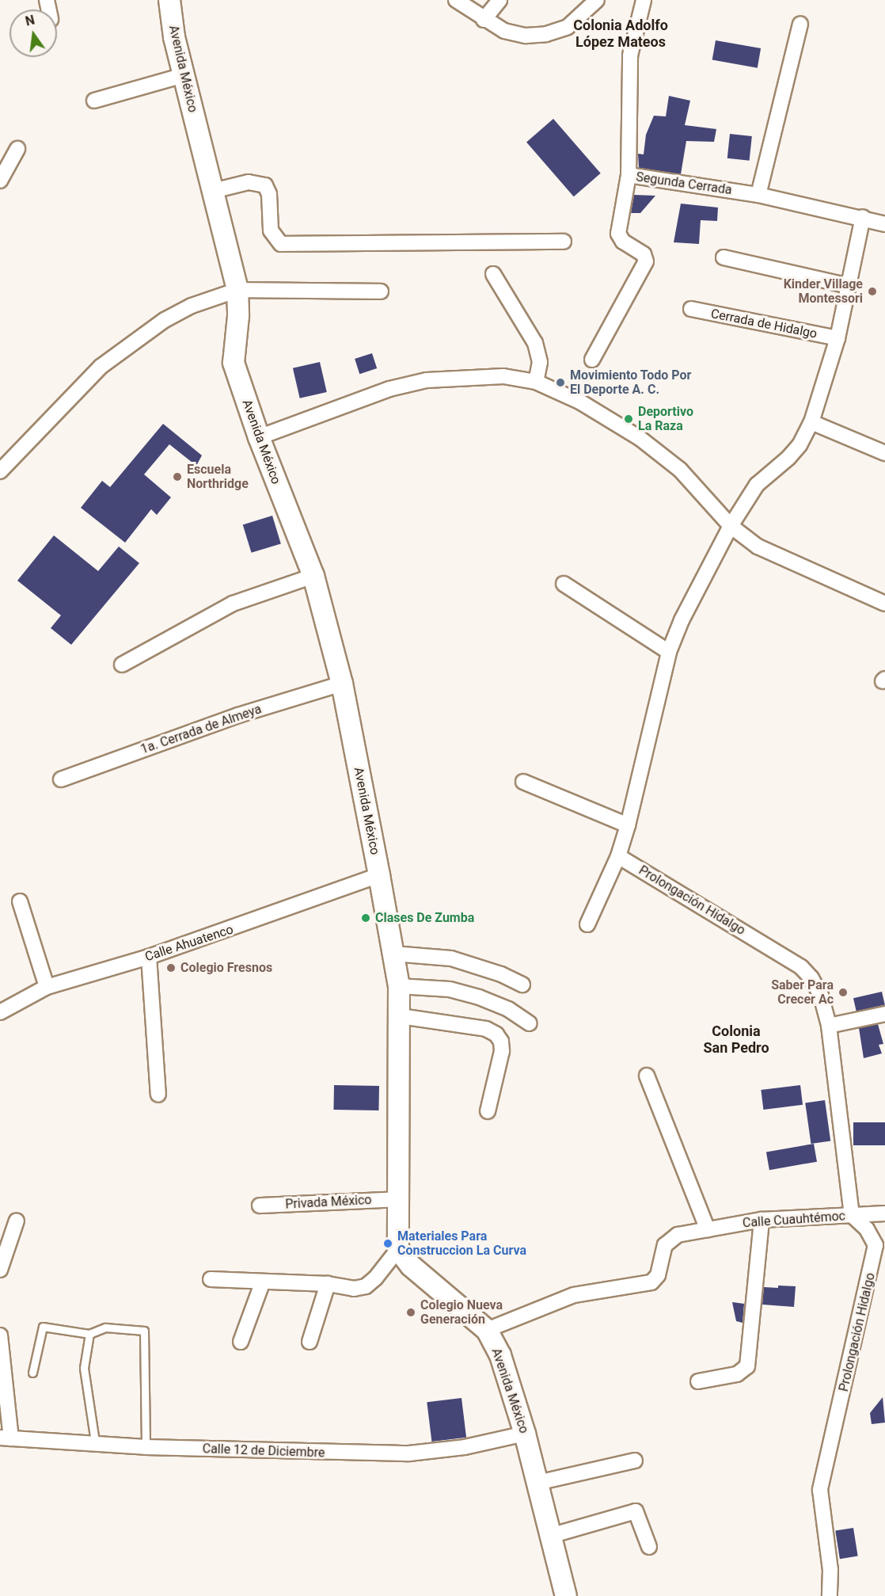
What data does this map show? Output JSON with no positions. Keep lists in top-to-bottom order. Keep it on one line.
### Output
{"streets":{"main road":["Avenida México"],"street":["Segunda Cerrada","Cerrada de Hidalgo","1a. Cerrada de Almeya","Prolongación Hidalgo","Calle Ahuatenco","Privada México","Calle Cuauhtémoc","Calle 12 de Diciembre"]},"crossings":[["Avenida México","1a. Cerrada de Almeya"],["Avenida México","Calle Ahuatenco"],["Avenida México","Privada México"],["Avenida México","Calle Cuauhtémoc"],["Avenida México","Calle 12 de Diciembre"],["Prolongación Hidalgo","Calle Cuauhtémoc"]],"districts":["Colonia Adolfo López Mateos","Colonia San Pedro"],"places":["Kinder Village Montessori","Movimiento Todo Por El Deporte A. C.","Deportivo La Raza","Escuela Northridge","Clases De Zumba","Colegio Fresnos","Saber Para Crecer Ac","Materiales Para Construccion La Curva","Colegio Nueva Generación"],"north":"top"}
